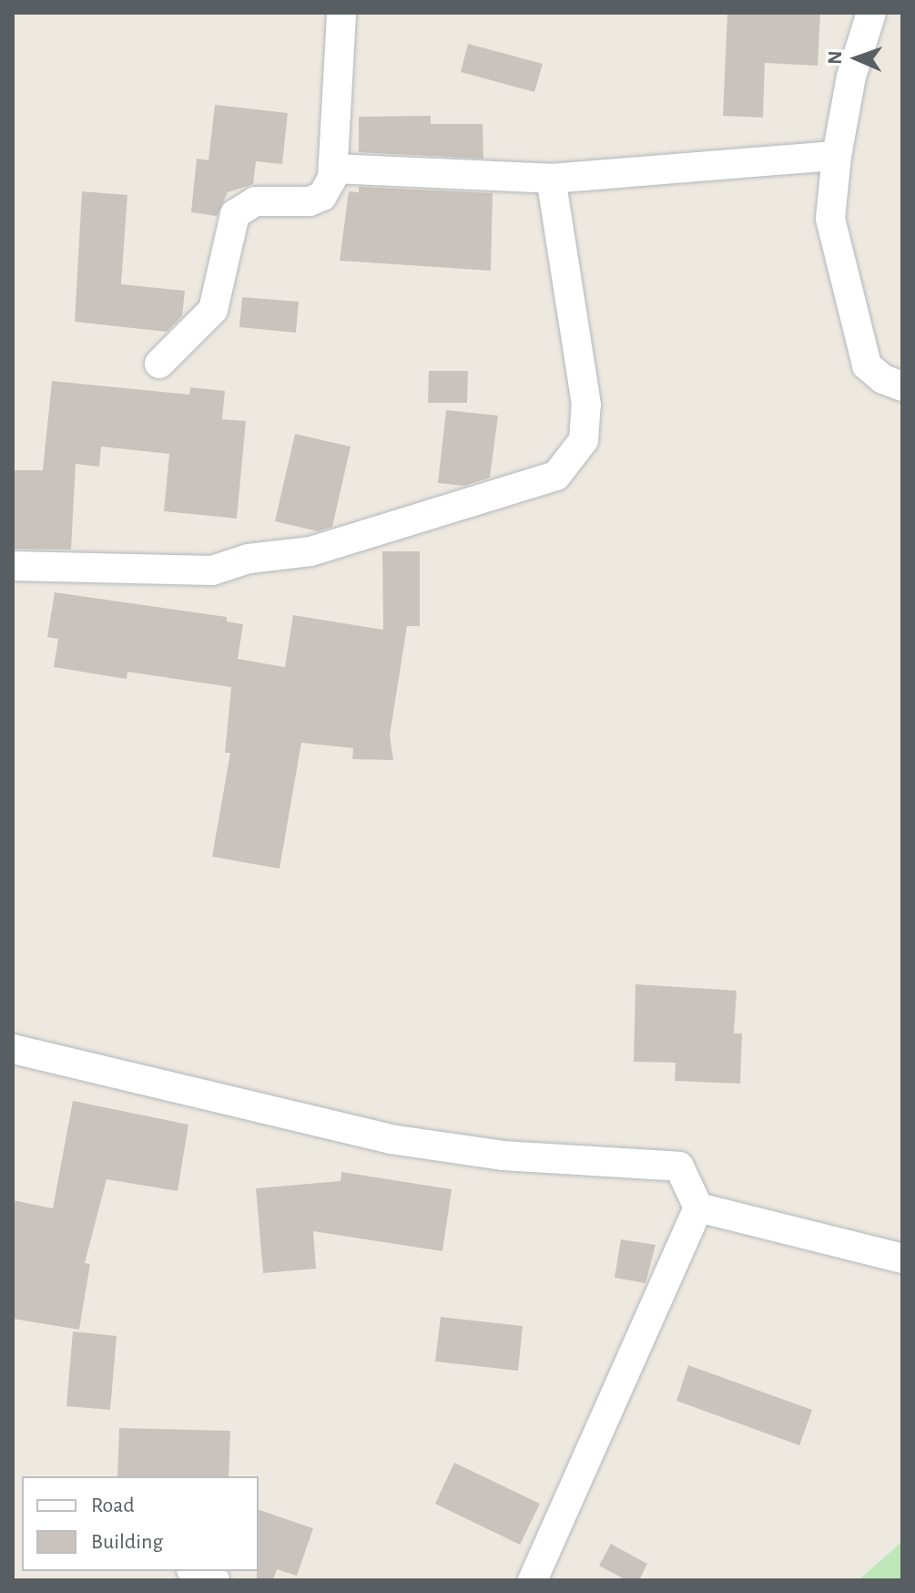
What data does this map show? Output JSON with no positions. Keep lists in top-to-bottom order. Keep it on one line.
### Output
{"legend":["Road","Building"],"north":"left"}
